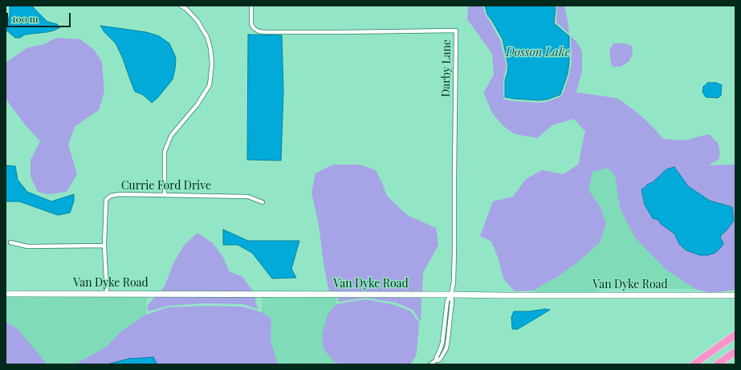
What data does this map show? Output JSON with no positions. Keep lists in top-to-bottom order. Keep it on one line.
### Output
{"streets":{"main road":["Van Dyke Road"],"street":["Darby Lane","Currie Ford Drive"]},"crossings":[["Darby Lane","Van Dyke Road"],["Currie Ford Drive","Van Dyke Road"]],"water":["Dosson Lake"],"scale_bar":"100 m"}
